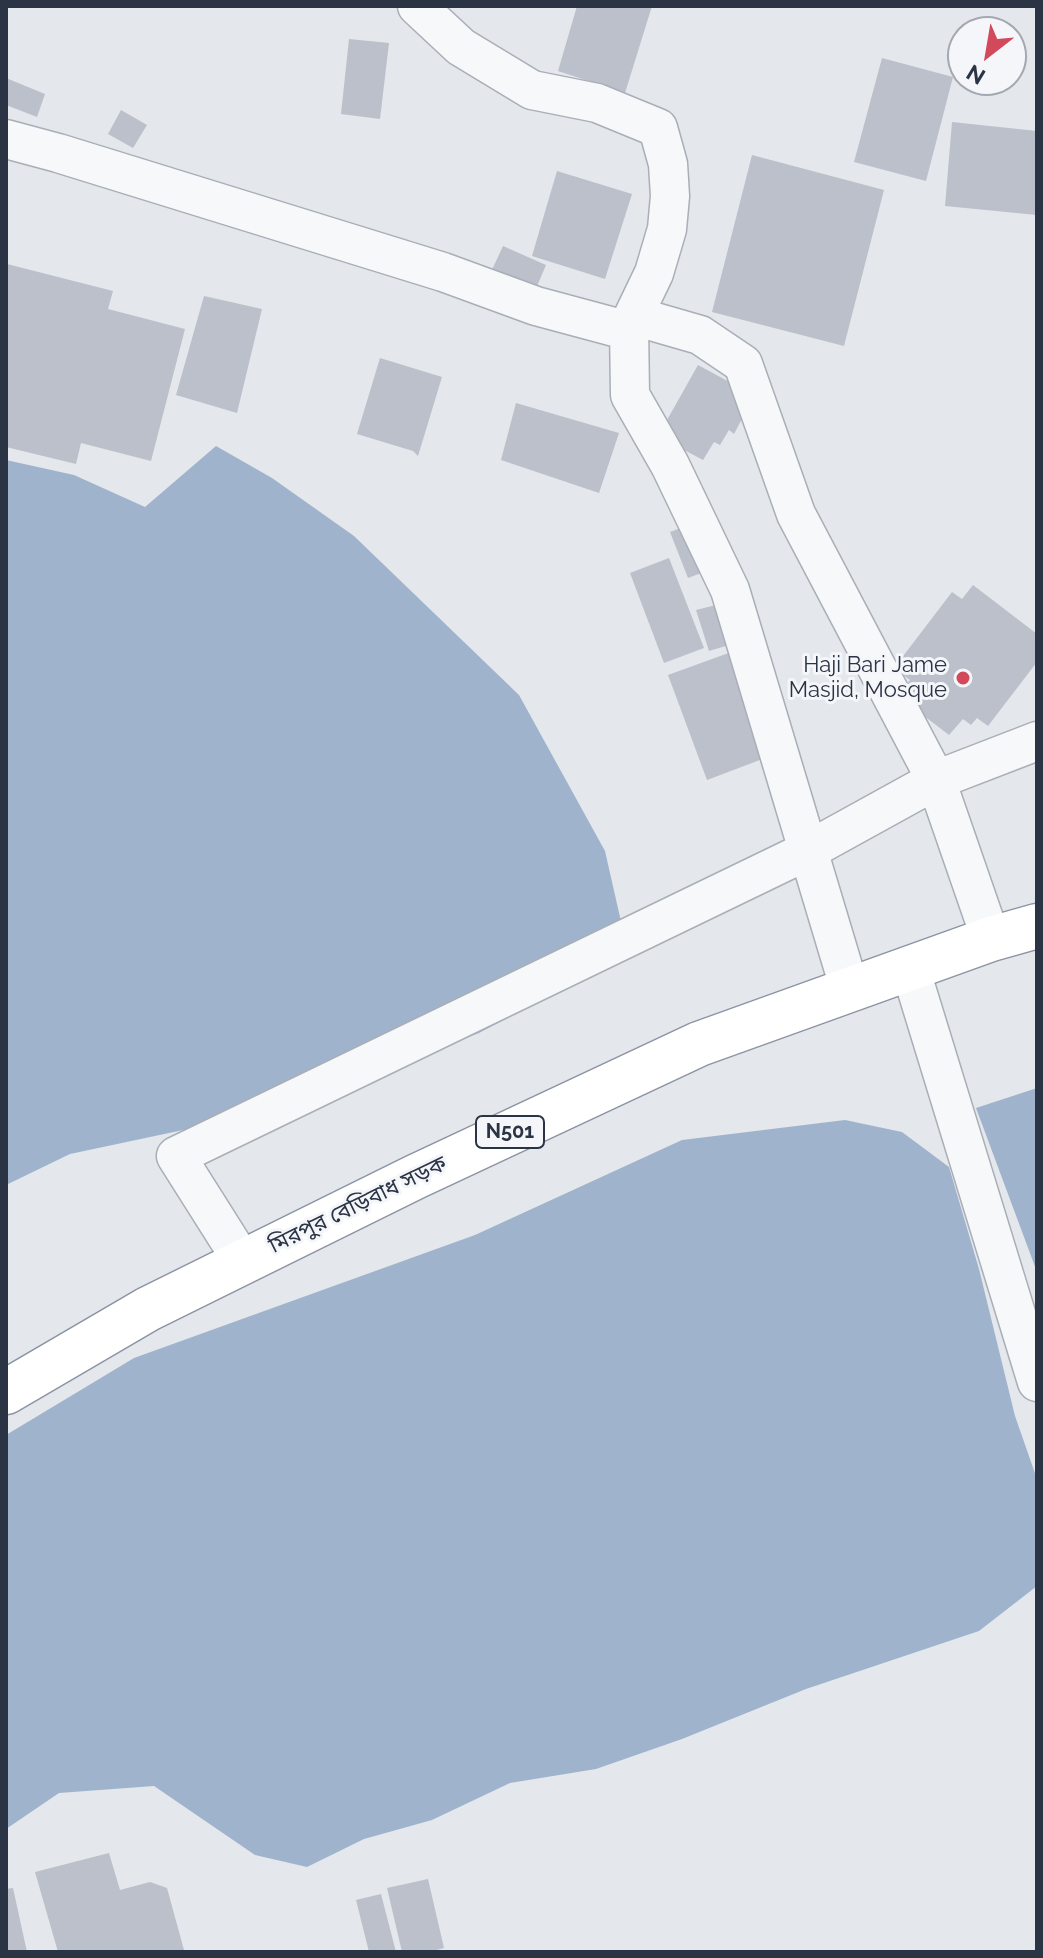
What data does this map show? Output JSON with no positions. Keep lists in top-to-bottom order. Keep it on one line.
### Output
{"streets":{"highway":["N501","মিরপুর বেড়িবাধ সড়ক"]},"places":["Haji Bari Jame Masjid, Mosque"],"north":"bottom left"}
